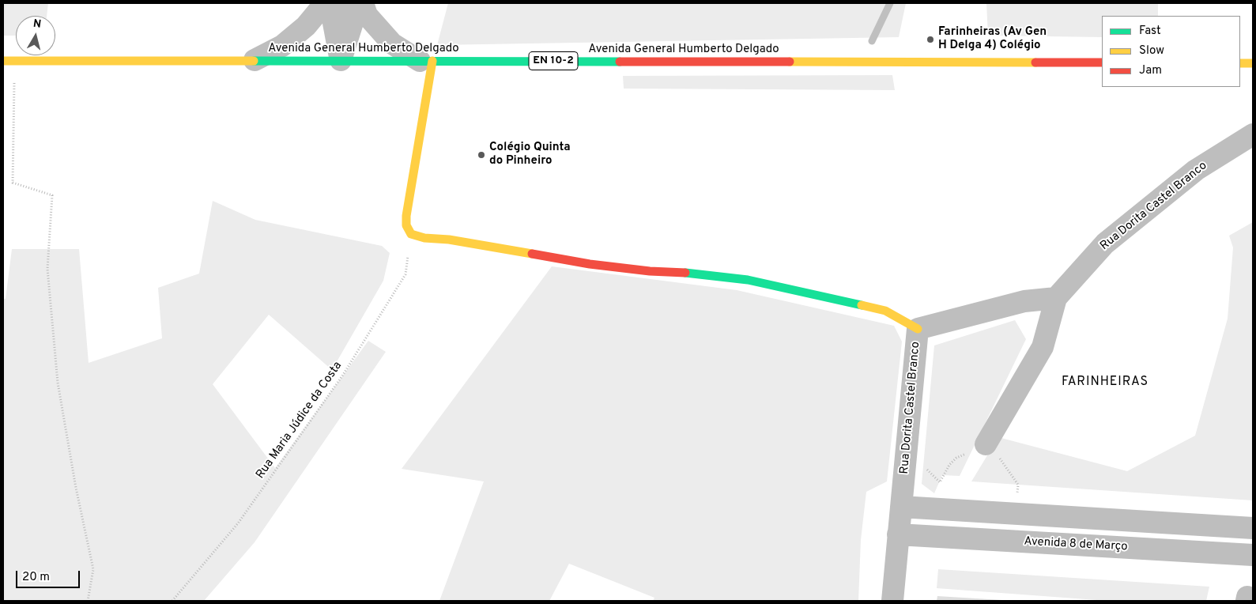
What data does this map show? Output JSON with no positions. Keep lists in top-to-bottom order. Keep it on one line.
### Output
{"streets":{"main road":["Avenida General Humberto Delgado","EN 10-2"],"street":["Rua Dorita Castel Branco","Avenida 8 de Março"],"path":["Rua Maria Júdice da Costa"]},"crossings":[["Rua Dorita Castel Branco","Avenida 8 de Março"]],"districts":["FARINHEIRAS"],"places":["Farinheiras (Av Gen H Delga 4) Colégio","Colégio Quinta do Pinheiro"],"legend":["Fast","Slow","Jam"],"scale_bar":"20 m","north":"top"}
